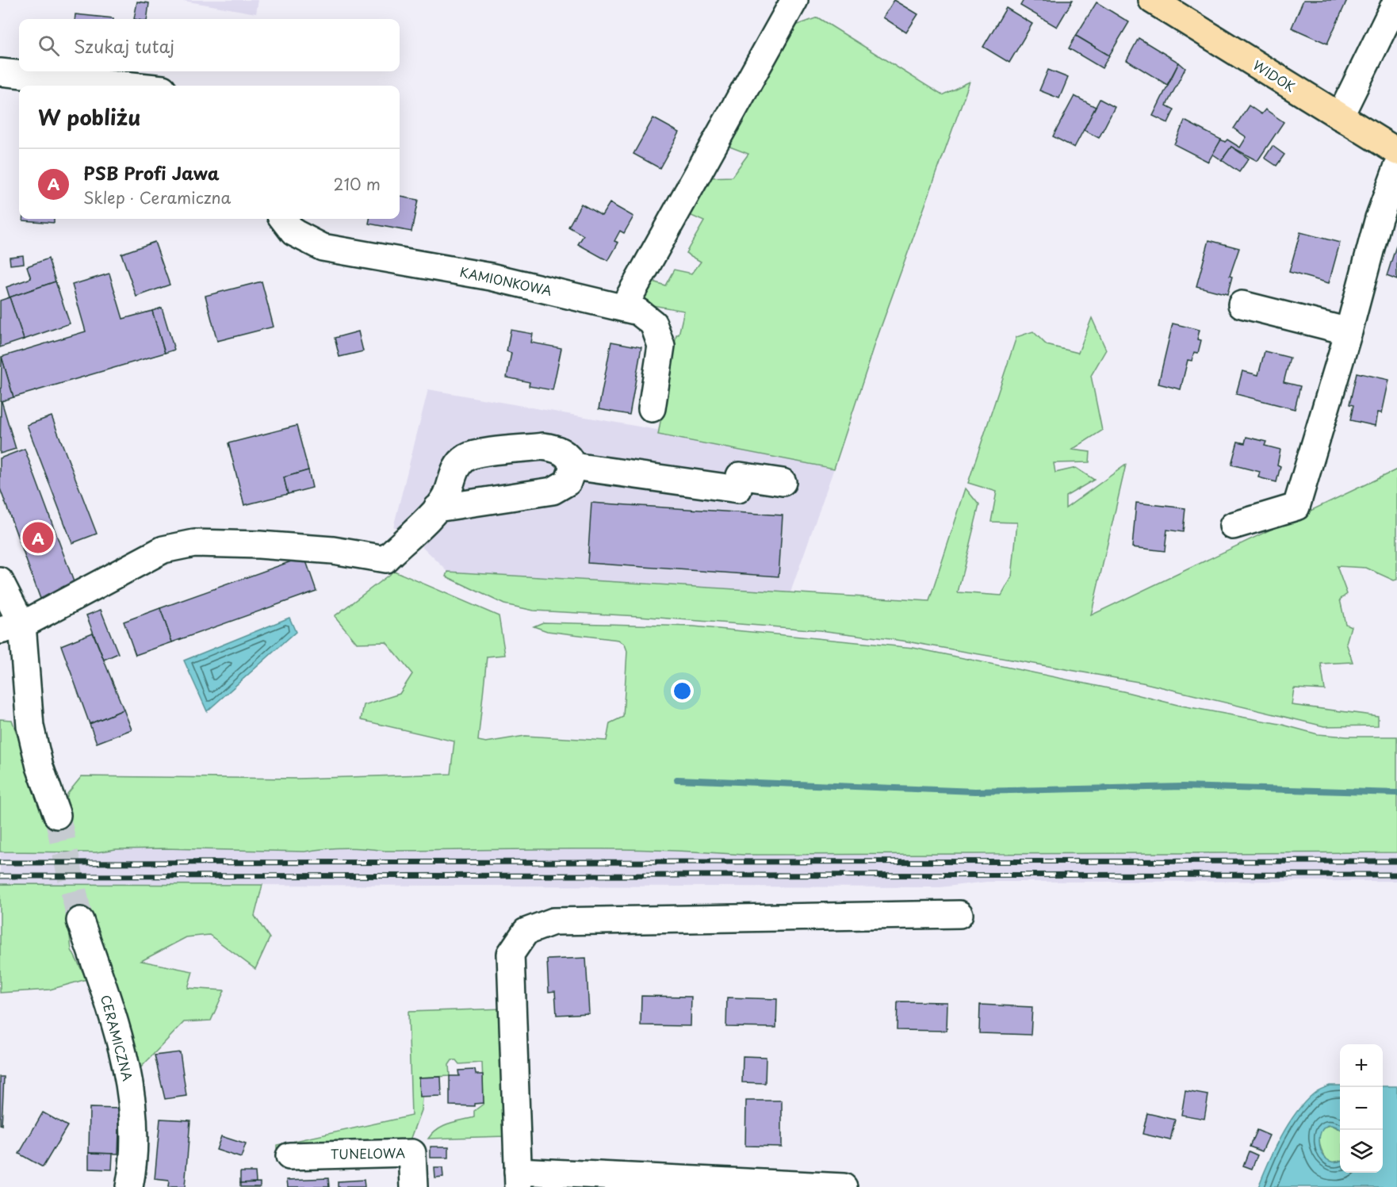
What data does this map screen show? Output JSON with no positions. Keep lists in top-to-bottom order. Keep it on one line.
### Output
{"streets":{"main road":["WIDOK"],"street":["KAMIONKOWA","CERAMICZNA","TUNELOWA"]},"page":{"search":"Szukaj tutaj","heading":"W pobliżu","list":[{"mark":"A","name":"PSB Profi Jawa","note":"Sklep · Ceramiczna","value":"210 m"}],"pins":"A","map_buttons":["+","−"]}}
